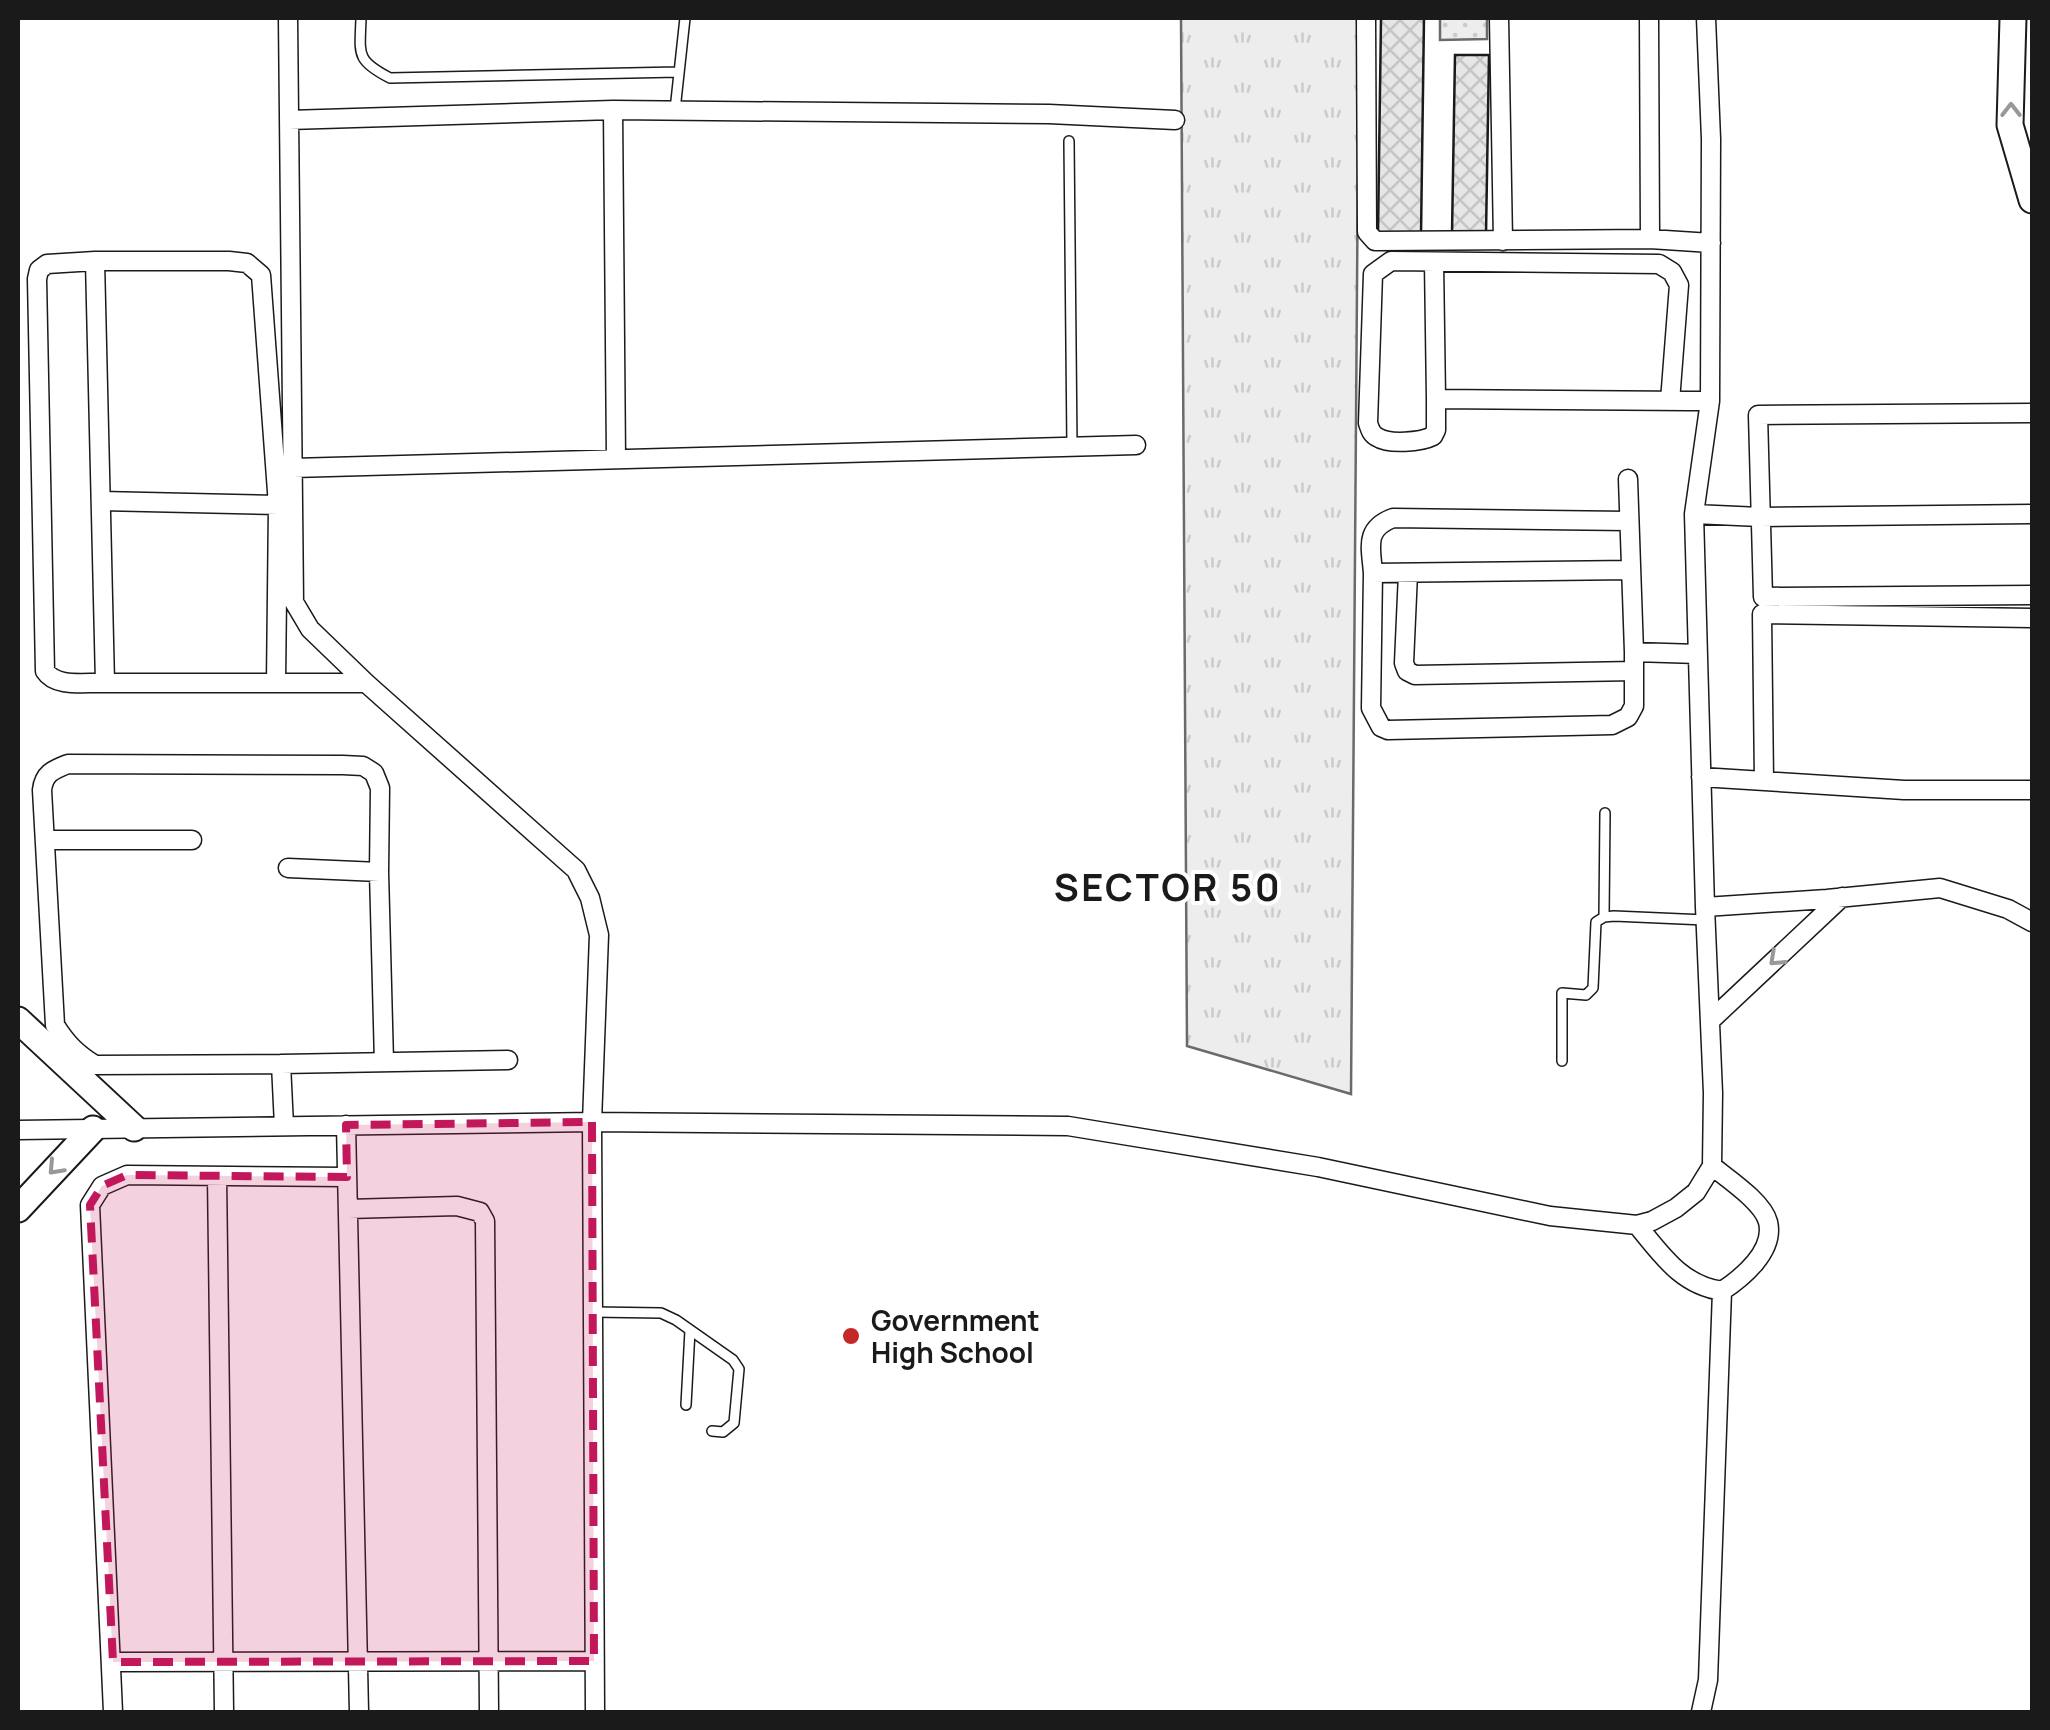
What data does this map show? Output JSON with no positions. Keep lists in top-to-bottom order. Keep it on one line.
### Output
{"districts":["SECTOR 50"],"places":["Government High School"]}
